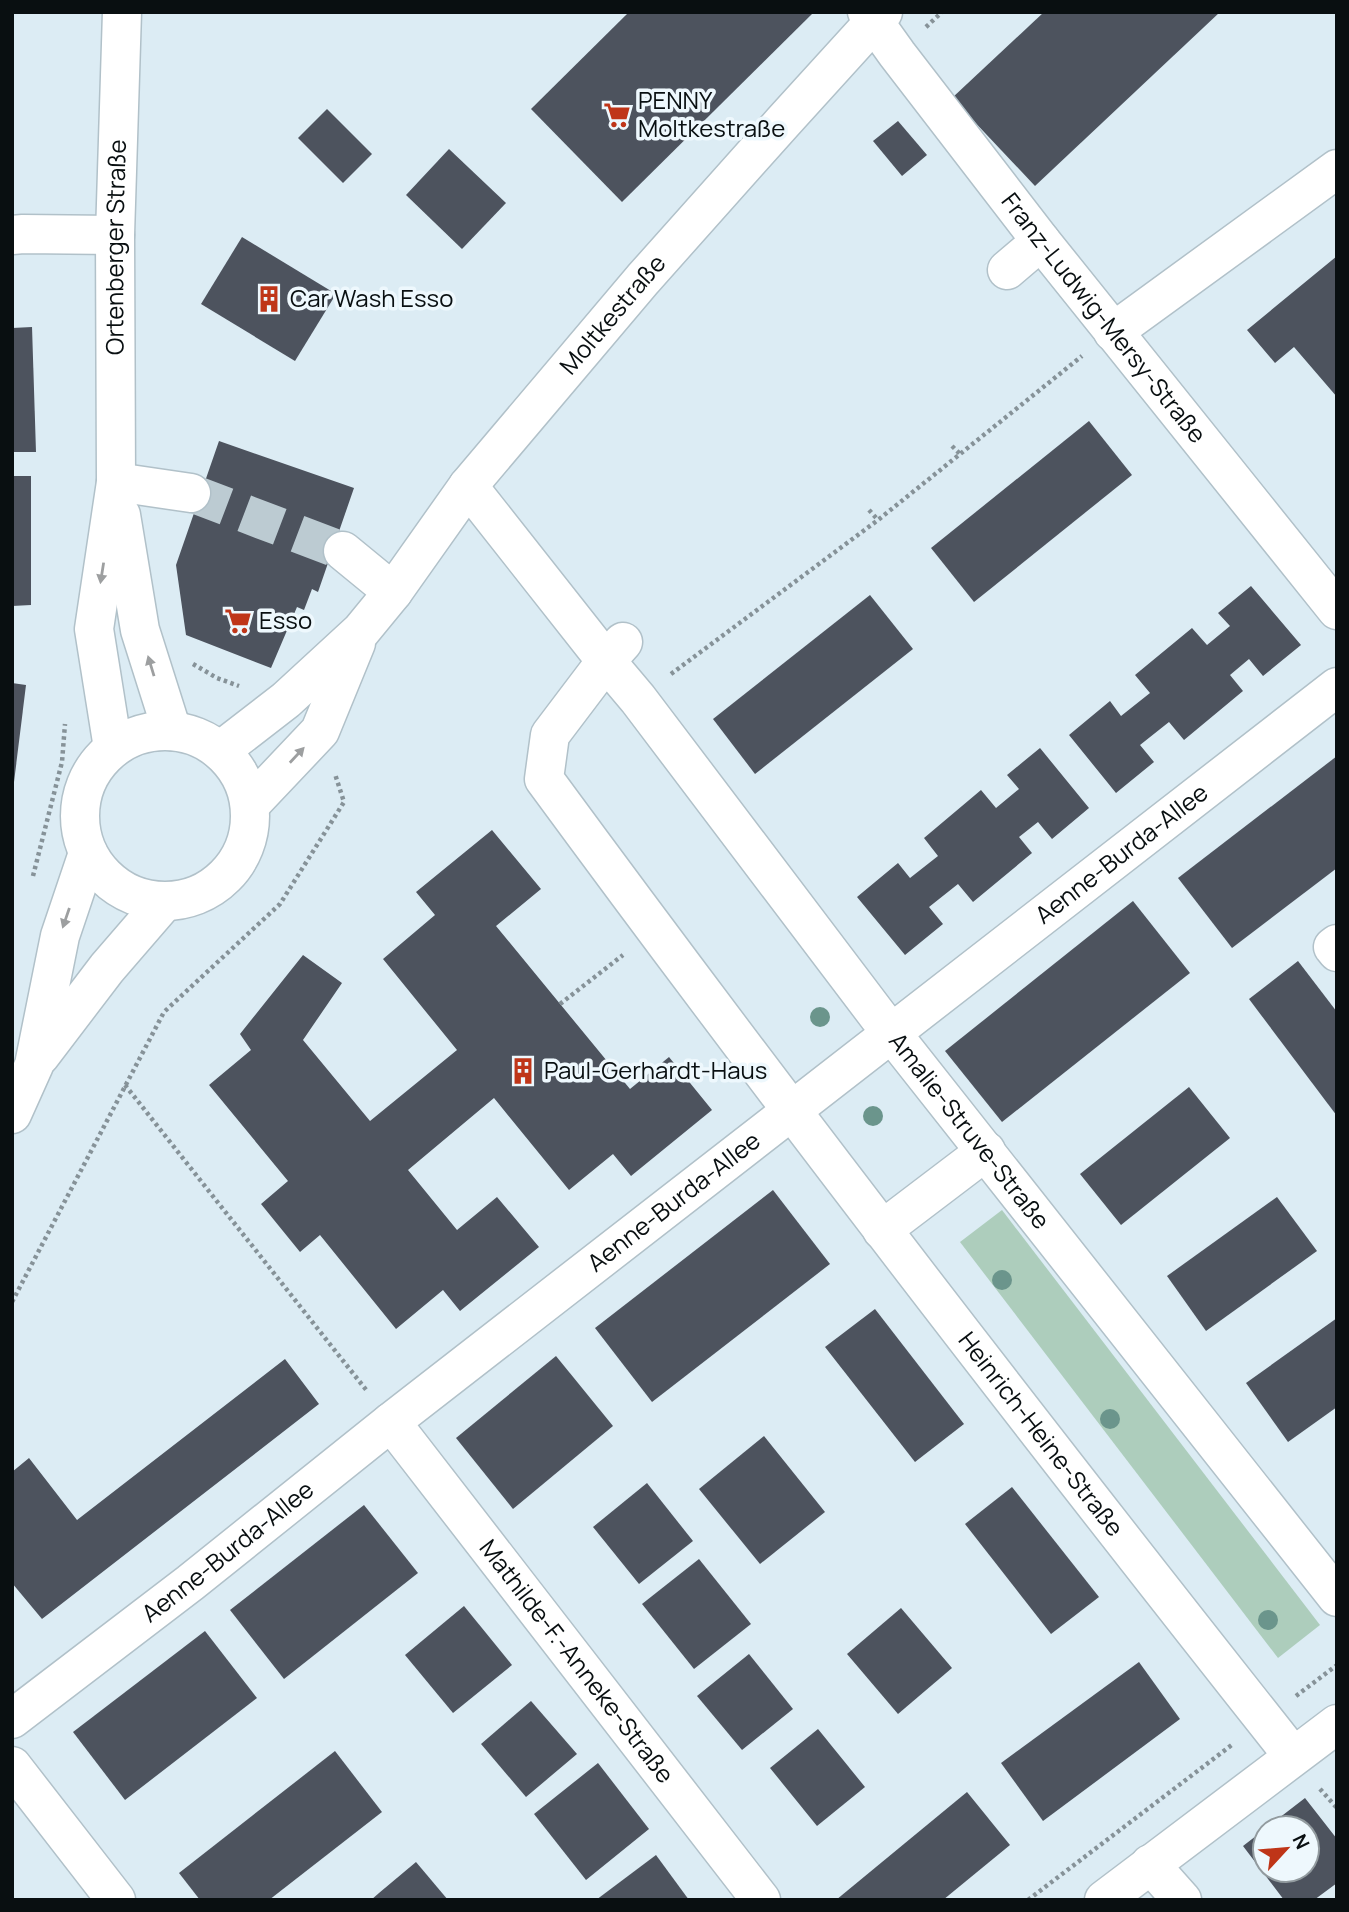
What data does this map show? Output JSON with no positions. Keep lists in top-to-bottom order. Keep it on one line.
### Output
{"streets":{"street":["Ortenberger Straße","Moltkestraße","Franz-Ludwig-Mersy-Straße","Aenne-Burda-Allee","Amalie-Struve-Straße","Heinrich-Heine-Straße","Mathilde-F.-Anneke-Straße"]},"crossings":[["Ortenberger Straße","Moltkestraße"],["Moltkestraße","Franz-Ludwig-Mersy-Straße"],["Moltkestraße","Amalie-Struve-Straße"],["Aenne-Burda-Allee","Amalie-Struve-Straße"],["Aenne-Burda-Allee","Heinrich-Heine-Straße"],["Aenne-Burda-Allee","Mathilde-F.-Anneke-Straße"]],"places":{"supermarket":["PENNY Moltkestraße","Esso"],"building":["Car Wash Esso","Paul-Gerhardt-Haus"]},"north":"top right"}
